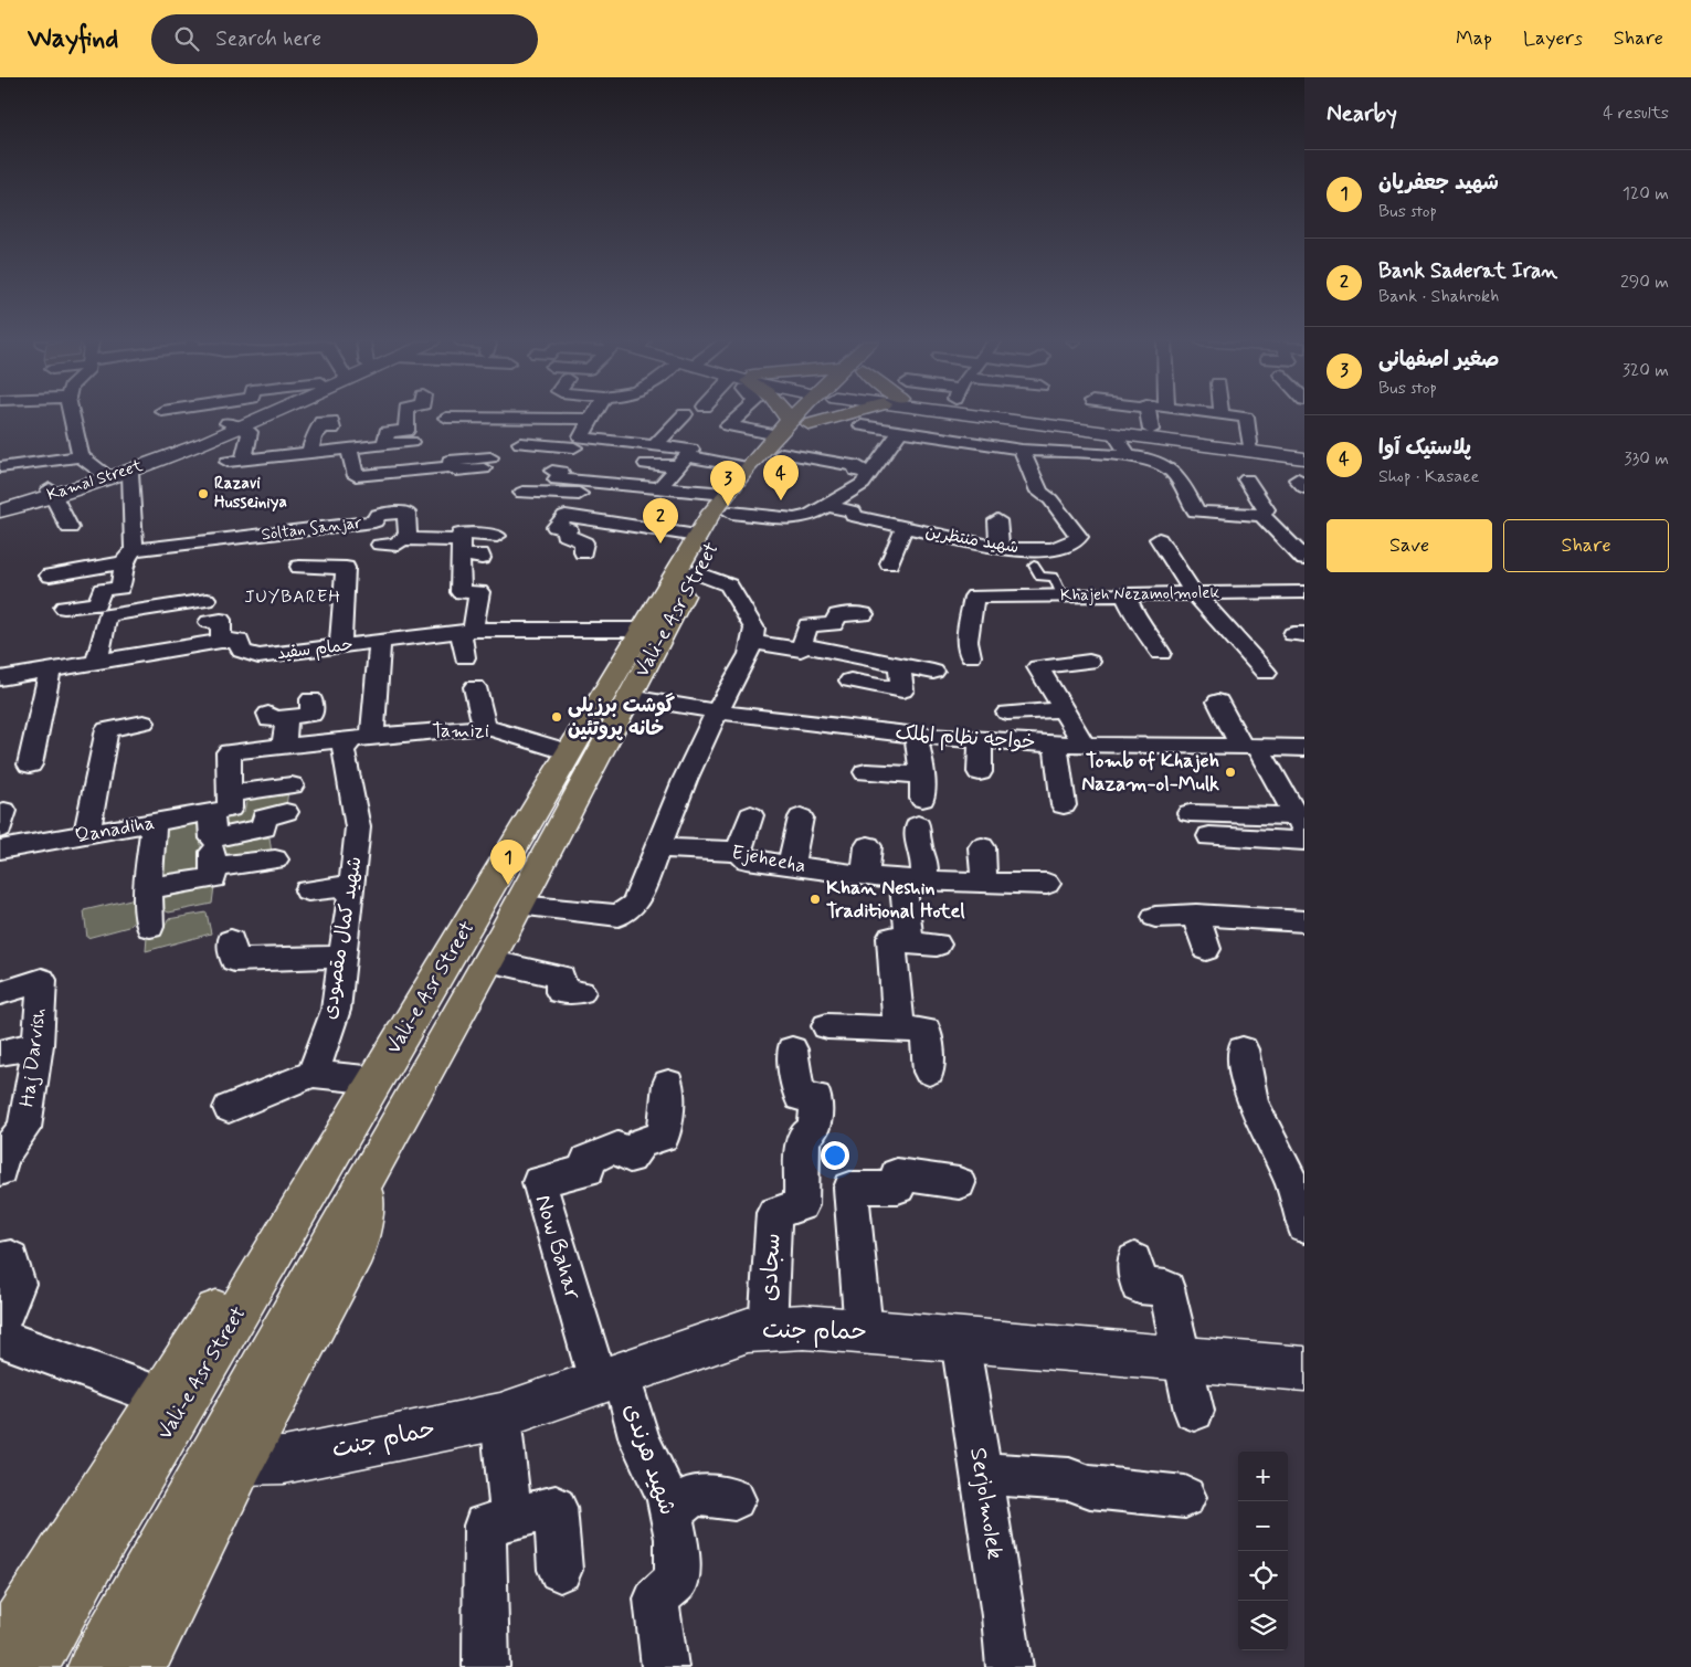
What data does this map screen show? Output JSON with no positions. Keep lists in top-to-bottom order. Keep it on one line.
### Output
{"streets":{"main road":["Kamal Street","Vali-e Asr Street","حمام جنت"],"street":["Soltan Sanjar","شهید منتظرین","Khajeh Nezamolmolek","حمام سفید","Tamizi","خواجه نظام الملک","Qanadiha","Ejeheeha","شهید کمال مقصودی","Haj Darvish","Now Bahar","سجادی","شهید هرندی","Serjolmolek"]},"crossings":[["Vali-e Asr Street","حمام سفید"],["Vali-e Asr Street","Tamizi"],["Vali-e Asr Street","خواجه نظام الملک"],["Tamizi","Qanadiha"],["Tamizi","شهید کمال مقصودی"],["Now Bahar","حمام جنت"],["Now Bahar","شهید هرندی"],["سجادی","حمام جنت"],["حمام جنت","شهید هرندی"],["حمام جنت","Serjolmolek"]],"districts":["JUYBAREH"],"places":["Razavi Husseiniya","گوشت برزیلی خانه پروتئین","Tomb of Khajeh Nazam-ol-Mulk","Khan Neshin Traditional Hotel"],"page":{"header":"Wayfind","search":"Search here","nav":["Map","Layers","Share"],"heading":["Nearby","4 results"],"list":[{"mark":"1","name":"شهید جعفریان","note":"Bus stop","value":"120 m"},{"mark":"2","name":"Bank Saderat Iran","note":"Bank · Shahrokh","value":"290 m"},{"mark":"3","name":"صغیر اصفهانی","note":"Bus stop","value":"320 m"},{"mark":"4","name":"پلاستیک آوا","note":"Shop · Kasaee","value":"330 m"}],"pins":["4","3","2","1"],"buttons":["Save","Share"],"map_buttons":["+","−"]}}
